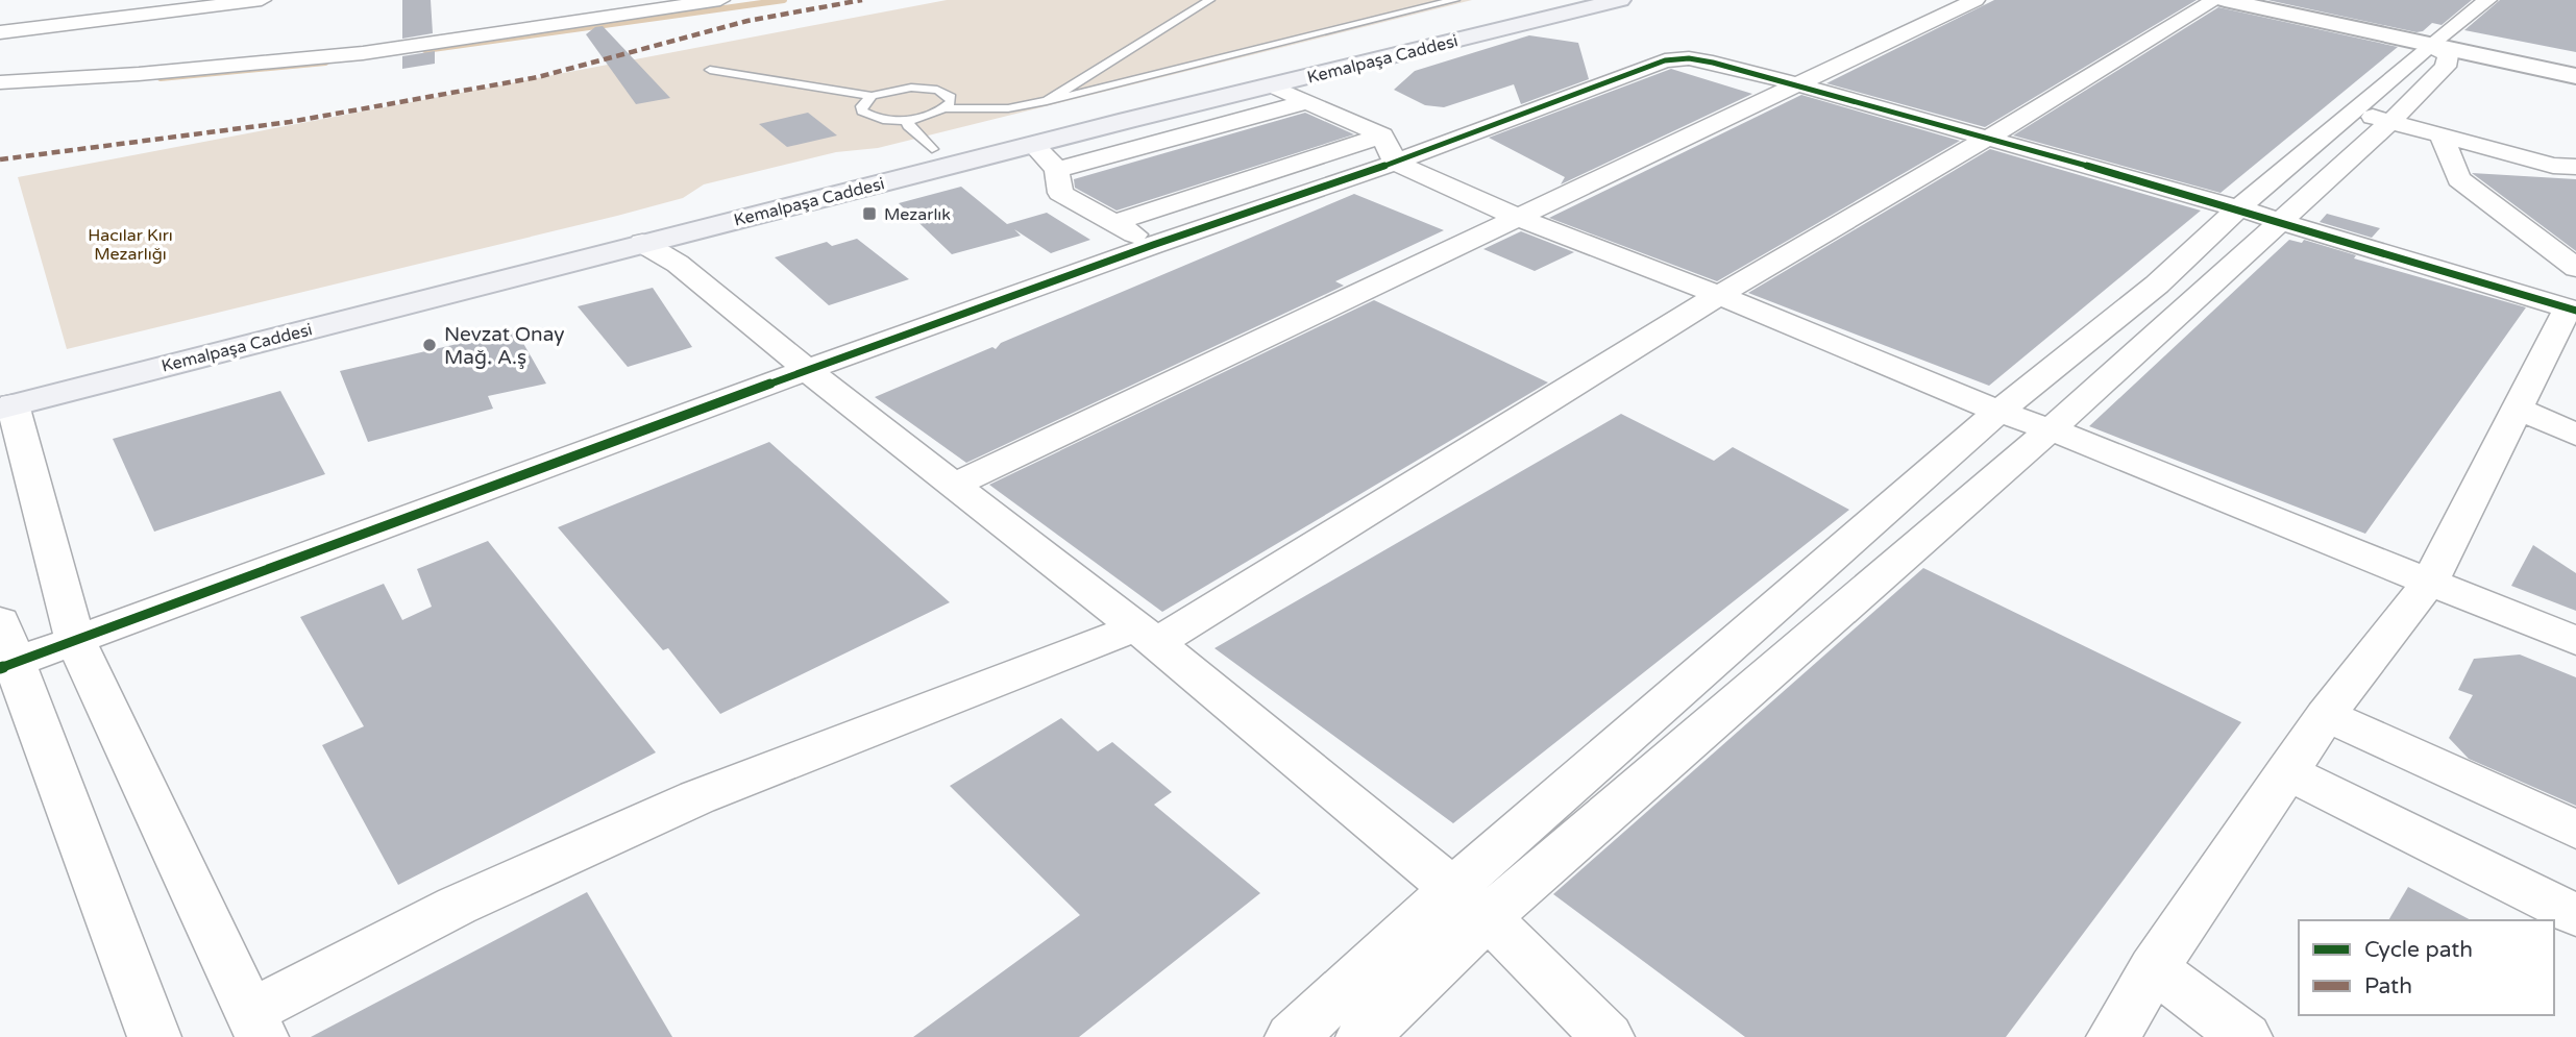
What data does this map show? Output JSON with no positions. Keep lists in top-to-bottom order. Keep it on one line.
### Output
{"streets":{"main road":["Kemalpaşa Caddesi"]},"parks":["Hacılar Kırı Mezarlığı"],"places":{"transit":["Mezarlık"],"other":["Nevzat Onay Mağ. A.ş"]},"legend":["Cycle path","Path"]}
